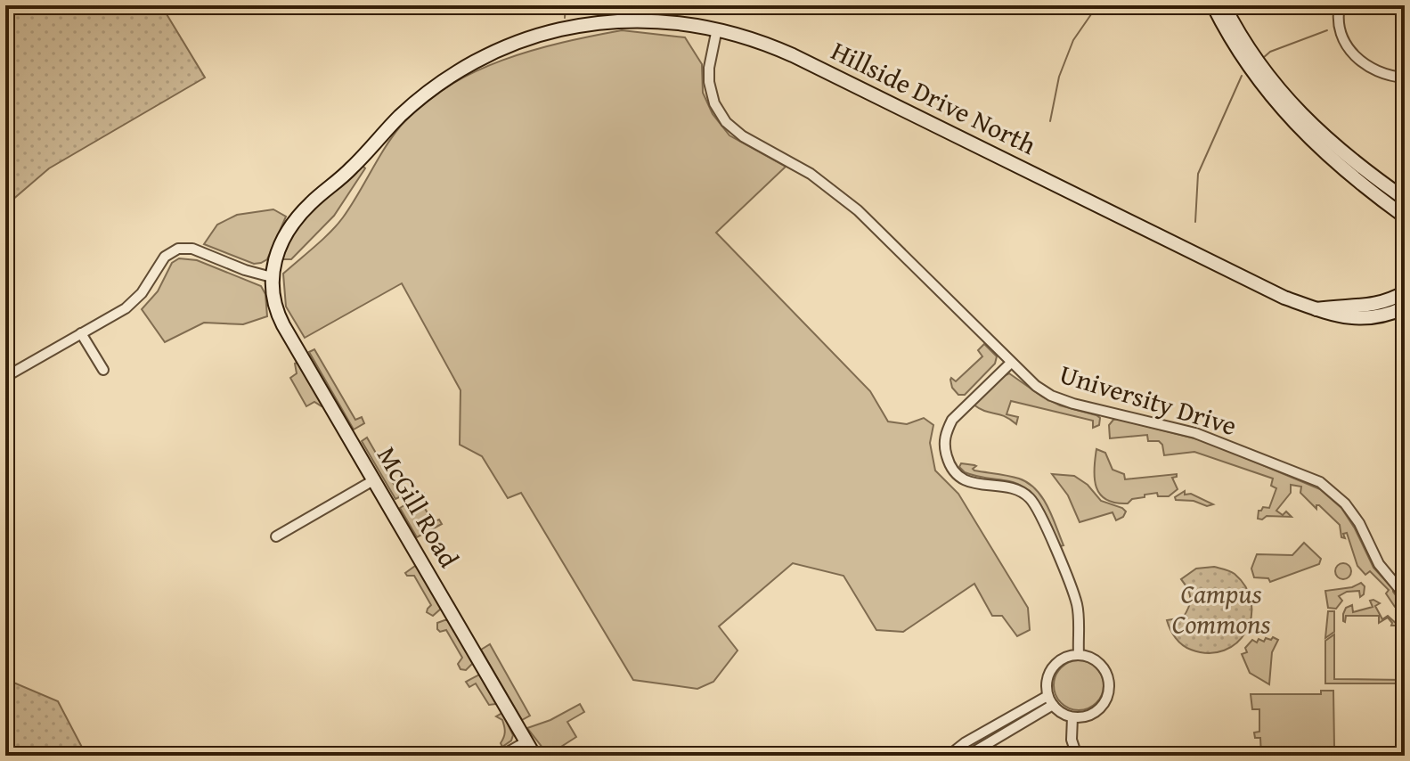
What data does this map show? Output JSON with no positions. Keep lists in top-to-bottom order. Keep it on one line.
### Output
{"streets":{"street":["Hillside Drive North","University Drive","McGill Road"]},"crossings":[["Hillside Drive North","McGill Road"]],"parks":["Campus Commons"]}
